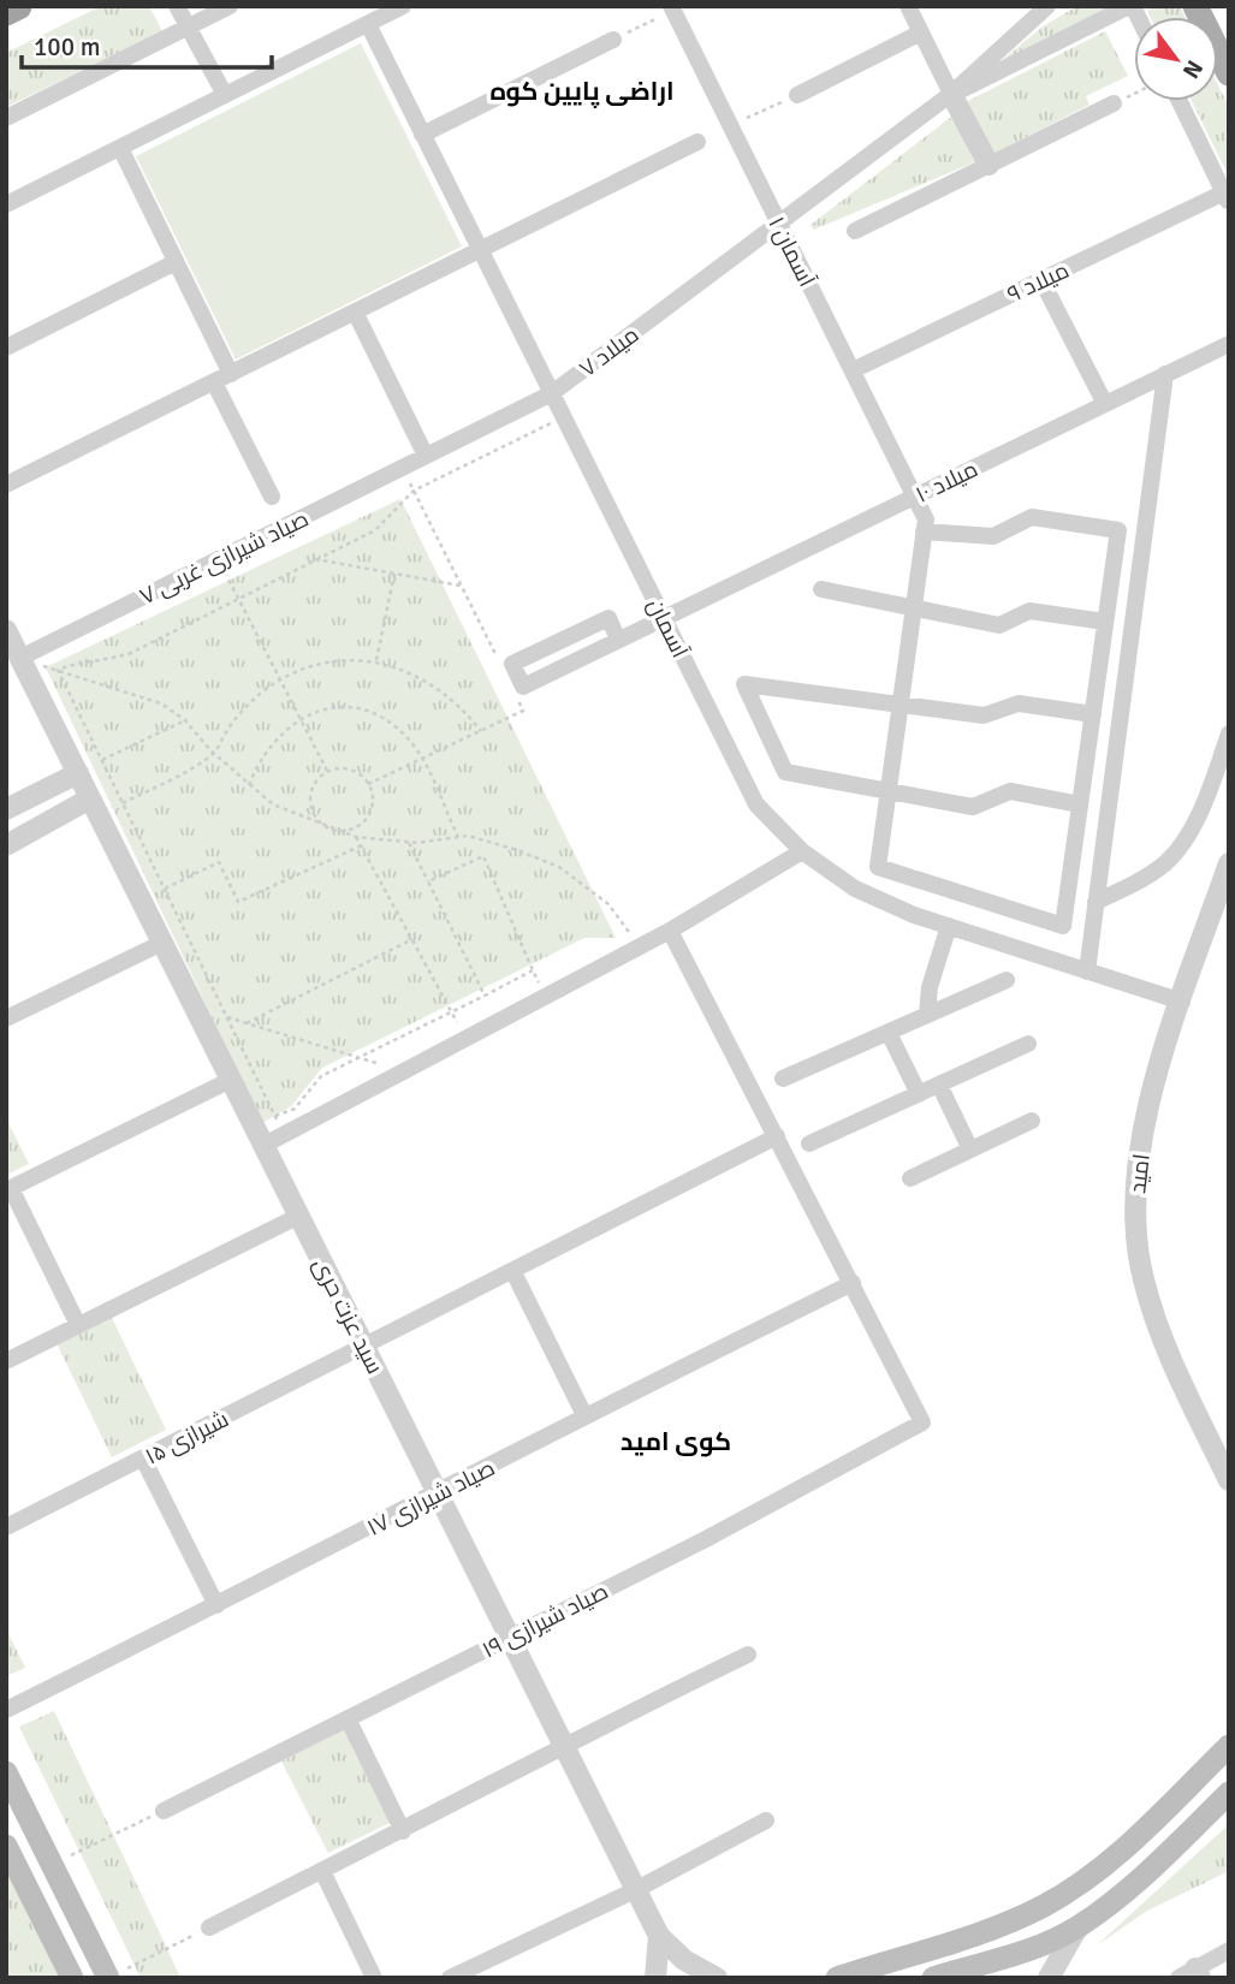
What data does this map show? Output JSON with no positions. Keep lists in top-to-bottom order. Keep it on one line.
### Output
{"streets":{"street":["آسمان ۱","میلاد ۹","میلاد ۷","میلاد ۱۰","صیاد شیرازی غربی ۷","آسمان","امید","سید عزت حری","شیرازی ۱۵","صیاد شیرازی ۱۷","صیاد شیرازی ۱۹"]},"crossings":[["آسمان ۱","میلاد ۹"],["آسمان ۱","میلاد ۷"],["آسمان ۱","میلاد ۱۰"],["میلاد ۷","صیاد شیرازی غربی ۷"],["میلاد ۷","آسمان"],["میلاد ۱۰","آسمان"],["صیاد شیرازی غربی ۷","سید عزت حری"],["آسمان","امید"],["سید عزت حری","شیرازی ۱۵"],["سید عزت حری","صیاد شیرازی ۱۷"],["سید عزت حری","صیاد شیرازی ۱۹"],["صیاد شیرازی ۱۷","صیاد شیرازی ۱۹"]],"districts":["اراضی پایین کوه","کوی امید"],"scale_bar":"100 m","north":"bottom right"}
